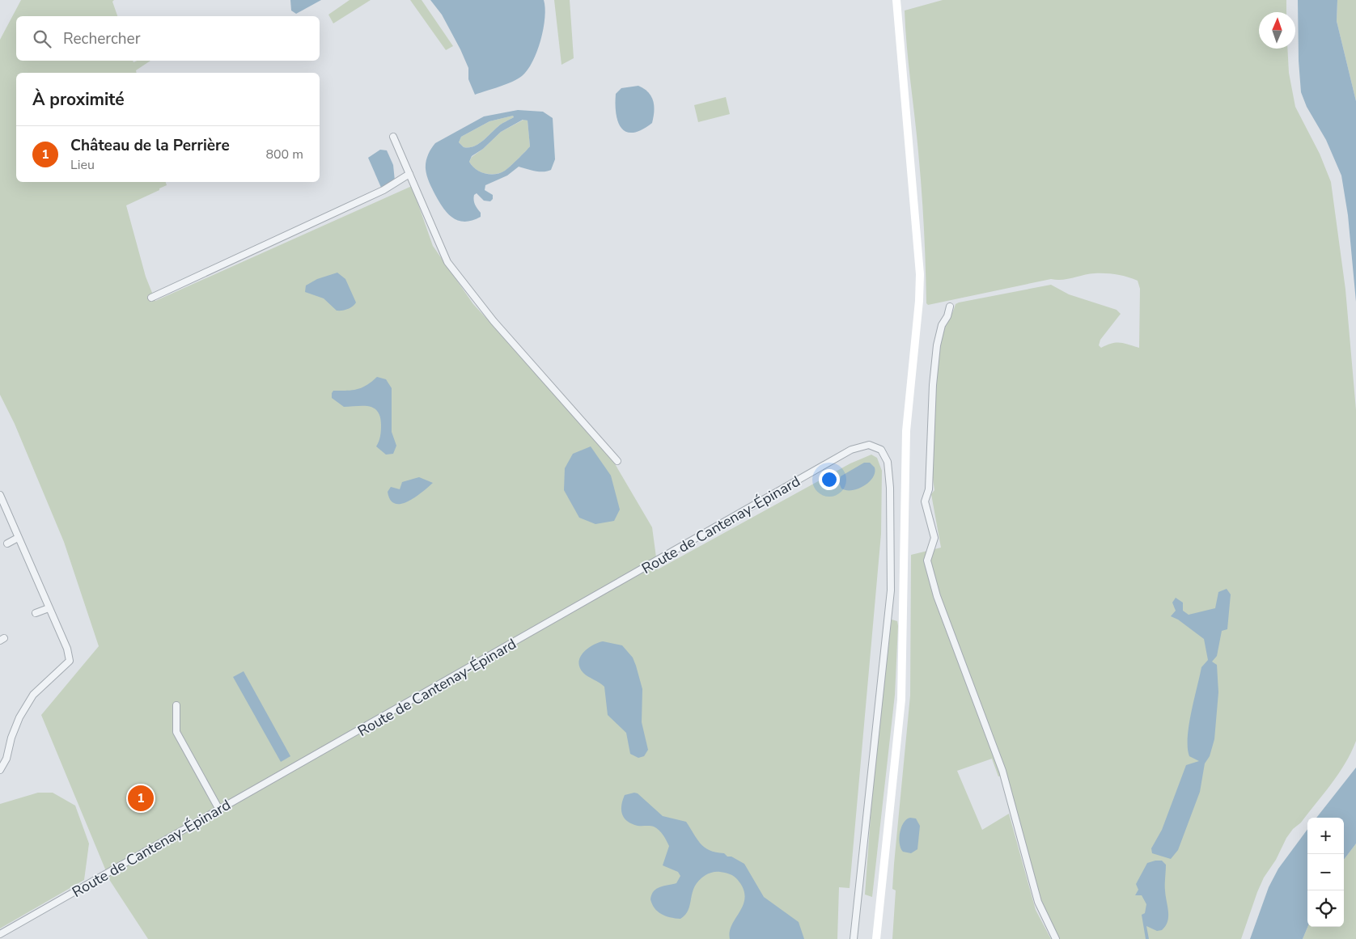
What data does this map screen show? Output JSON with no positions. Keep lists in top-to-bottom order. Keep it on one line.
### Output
{"streets":{"street":["Route de Cantenay-Épinard"]},"north":"top","page":{"search":"Rechercher","heading":"À proximité","list":[{"mark":"1","name":"Château de la Perrière","note":"Lieu","value":"800 m"}],"pins":"1","map_buttons":["+","−"]}}
